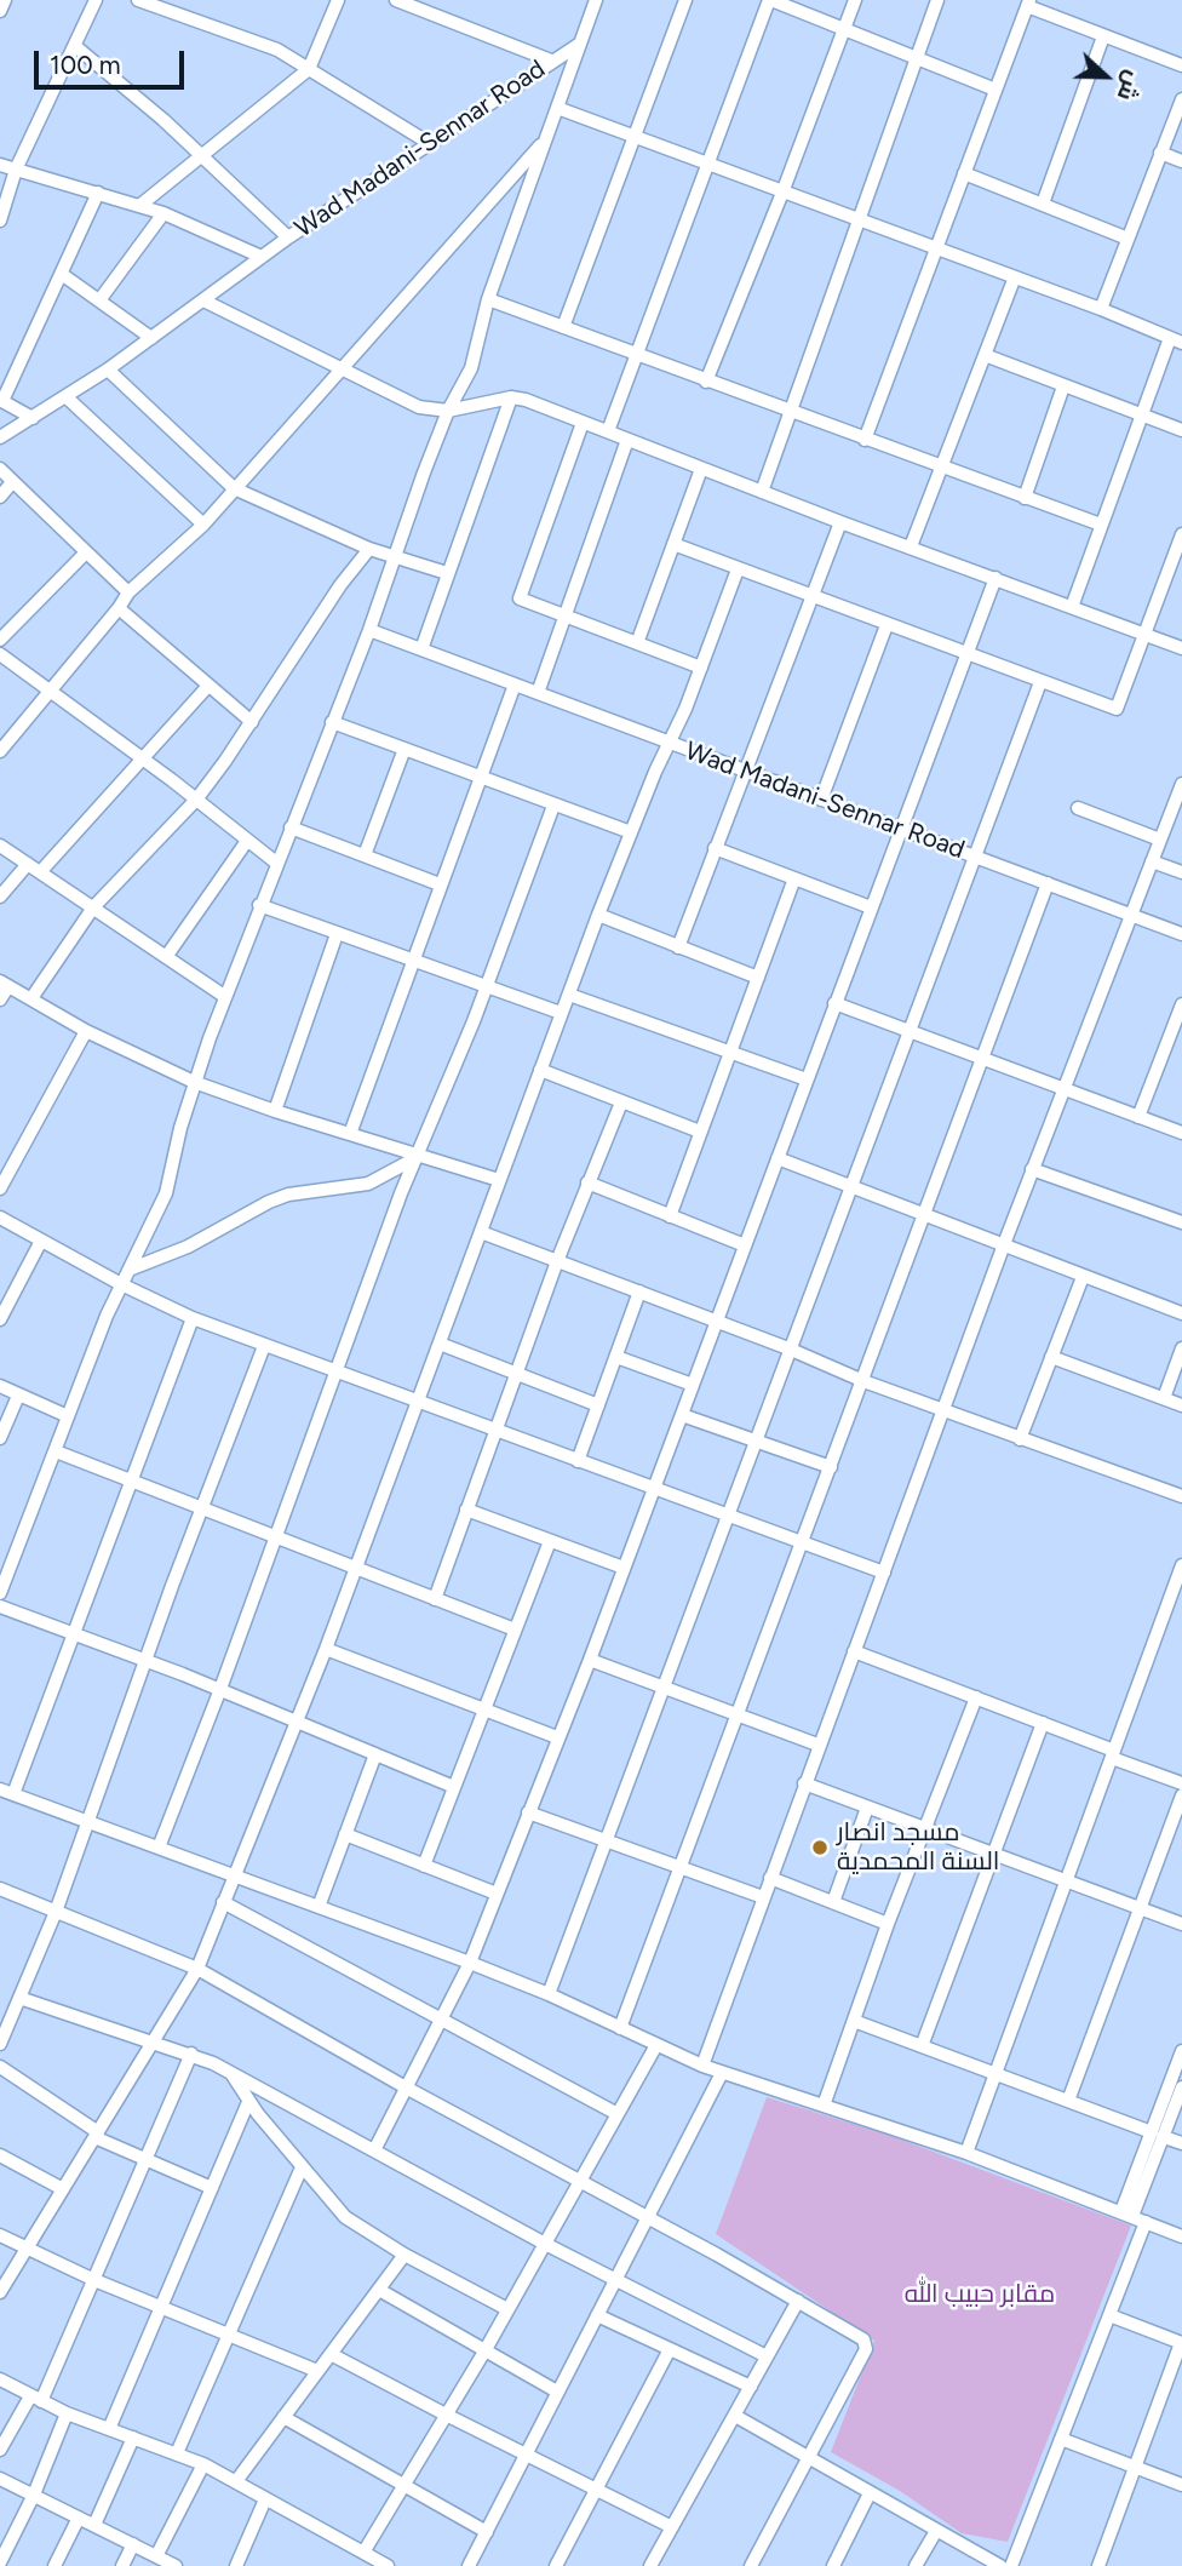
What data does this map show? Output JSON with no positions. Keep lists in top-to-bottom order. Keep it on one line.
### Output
{"streets":{"street":["Wad Madani-Sennar Road"]},"parks":["مقابر حبيب الله"],"places":["مسجد انصار السنة المحمدية"],"scale_bar":"100 m","north":"right"}
